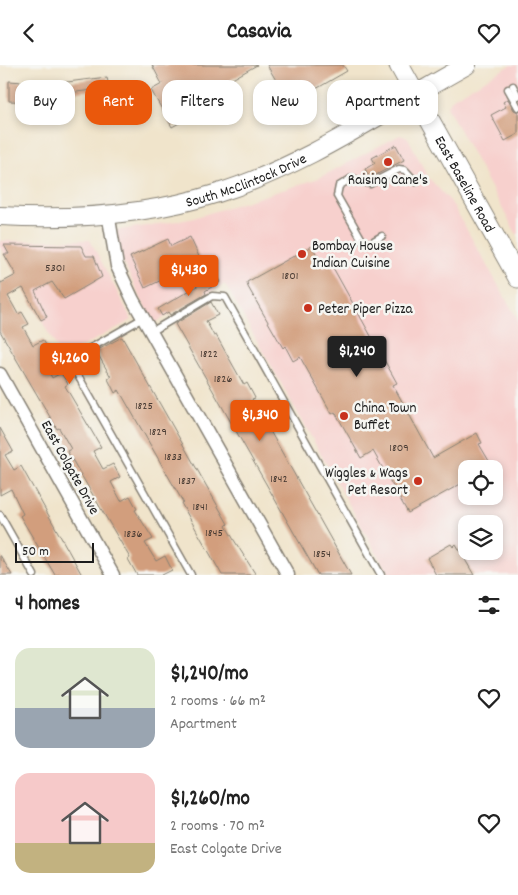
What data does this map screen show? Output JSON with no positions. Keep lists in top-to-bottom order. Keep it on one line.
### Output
{"streets":{"main road":["South McClintock Drive","East Baseline Road"],"street":["East Colgate Drive"]},"places":["Raising Cane's","Bombay House Indian Cuisine","Peter Piper Pizza","China Town Buffet","Wiggles & Wags Pet Resort"],"house_numbers":["5301","1801","1822","1826","1825","1829","1809","1833","1842","1837","1841","1845","1836","1854"],"scale_bar":"50 m","page":{"header":"Casavia","chip":["Buy","Rent","Filters","New","Apartment"],"price":["$1,430","$1,240","$1,260","$1,340"],"scale":"50 m","heading":"4 homes","list":[{"name":"$1,240/mo","note":"2 rooms · 66 m² · Apartment"},{"name":"$1,260/mo","note":"2 rooms · 70 m² · East Colgate Drive"}]}}
